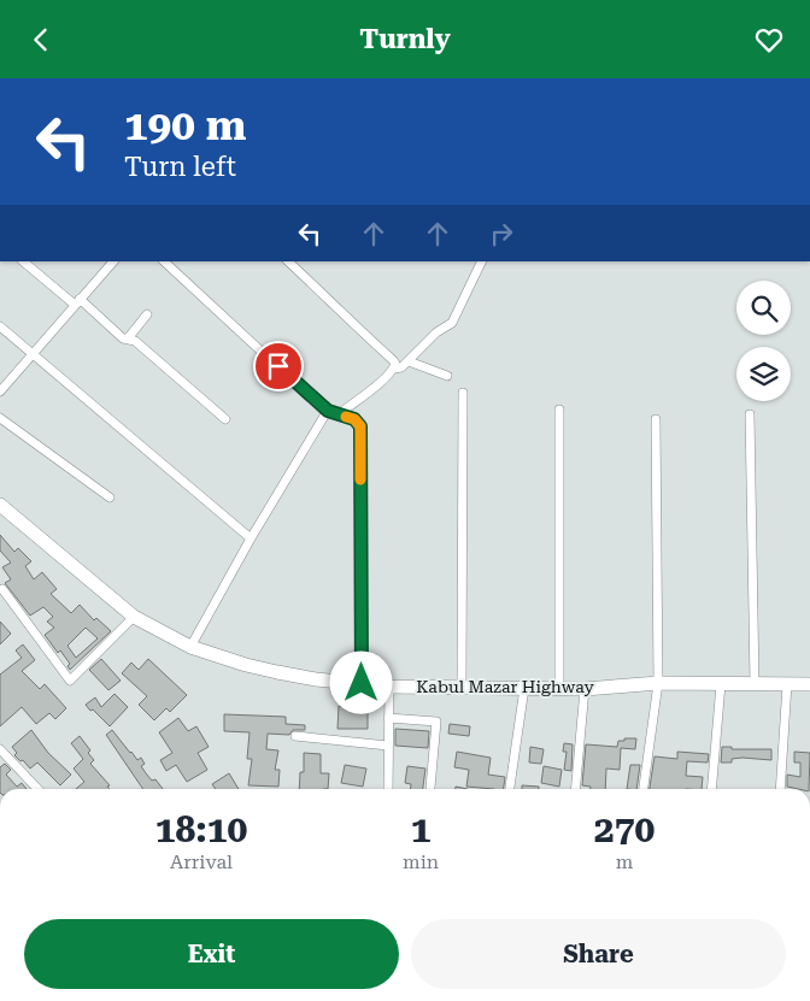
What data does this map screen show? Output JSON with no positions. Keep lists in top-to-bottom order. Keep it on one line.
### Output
{"streets":{"highway":["Kabul Mazar Highway"]},"page":{"header":"Turnly","turn":["190 m","Turn left"],"eta":["18:10","Arrival","1","min","270","m"],"buttons":["Exit","Share"]}}
